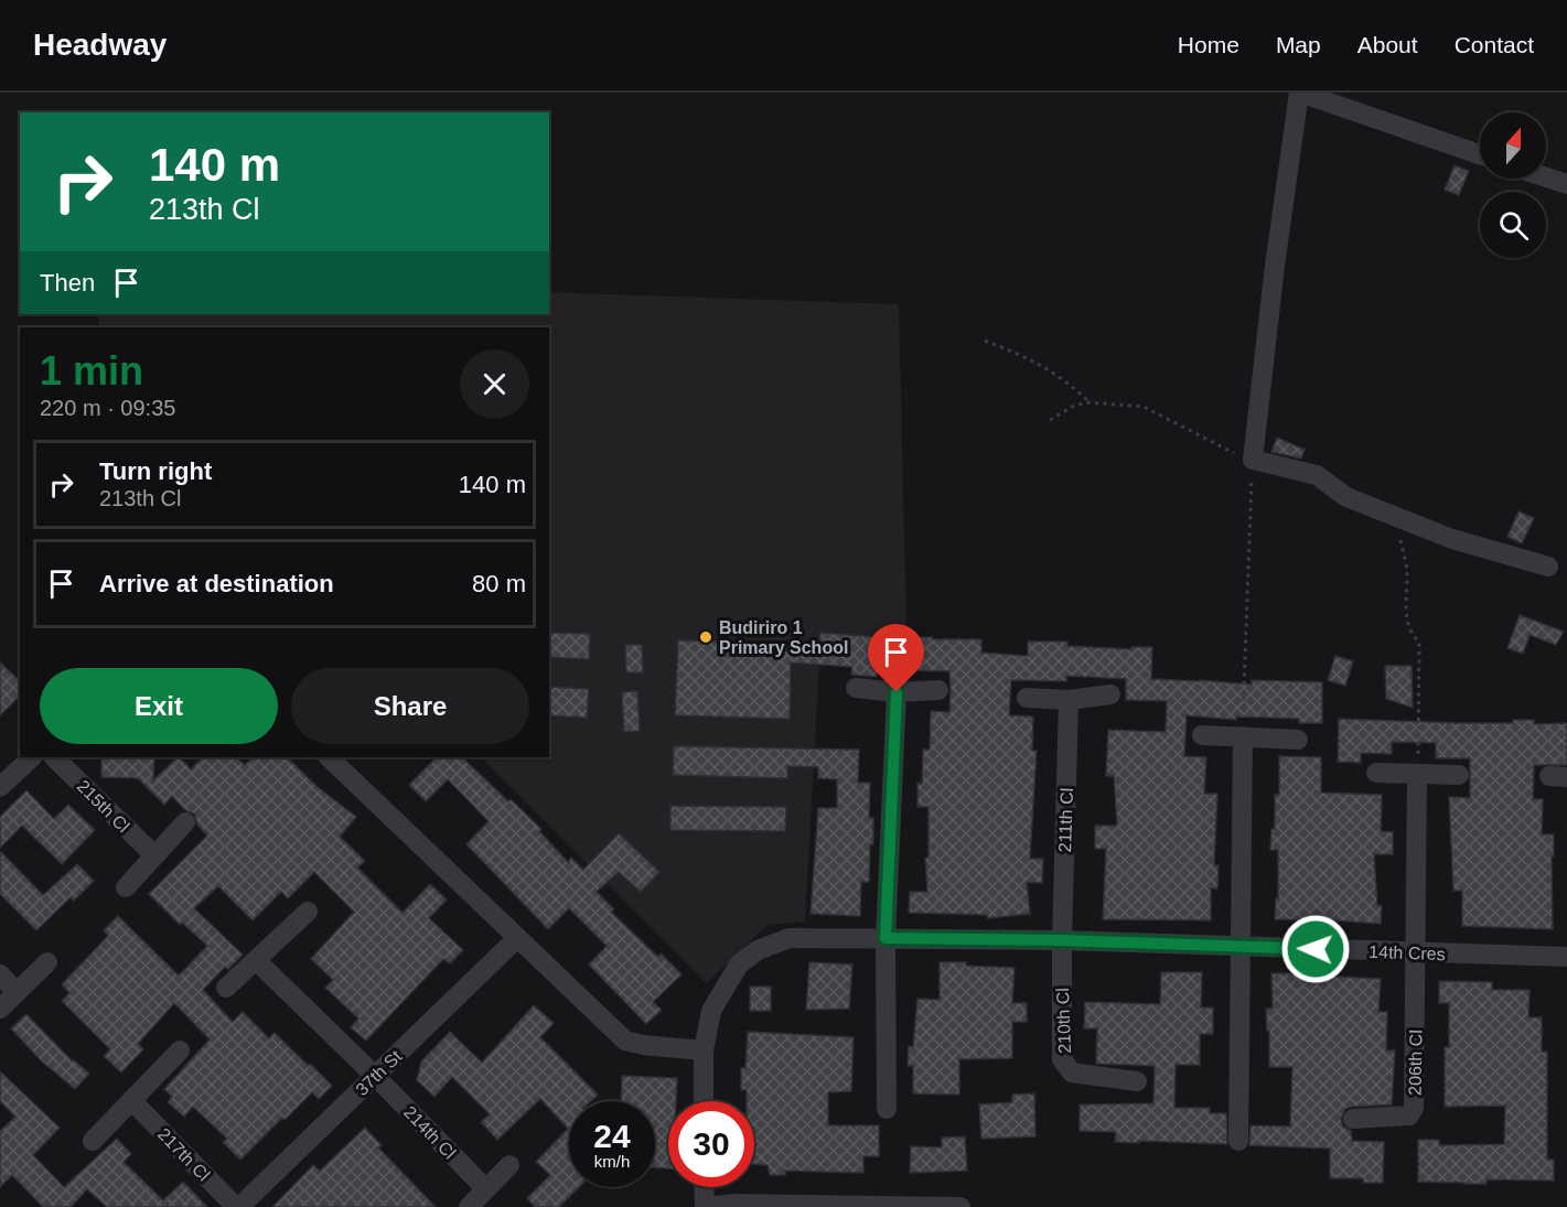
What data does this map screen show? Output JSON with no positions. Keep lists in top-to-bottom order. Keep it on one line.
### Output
{"streets":{"street":["215th Cl","211th Cl","14th Cres","210th Cl","206th Cl","37th St","214th Cl","217th Cl"]},"crossings":[["211th Cl","14th Cres"],["211th Cl","210th Cl"],["14th Cres","210th Cl"],["14th Cres","206th Cl"],["37th St","214th Cl"],["37th St","217th Cl"]],"places":["Budiriro 1 Primary School"],"north":"top","page":{"header":"Headway","nav":["Home","Map","About","Contact"],"turn":["140 m","213th Cl"],"then":"Then","heading":["1 min","220 m · 09:35"],"list":[{"name":"Turn right","note":"213th Cl","value":"140 m"},{"name":"Arrive at destination","value":"80 m"}],"buttons":["Exit","Share"],"speed":"24 km/h","limit":"30"}}
